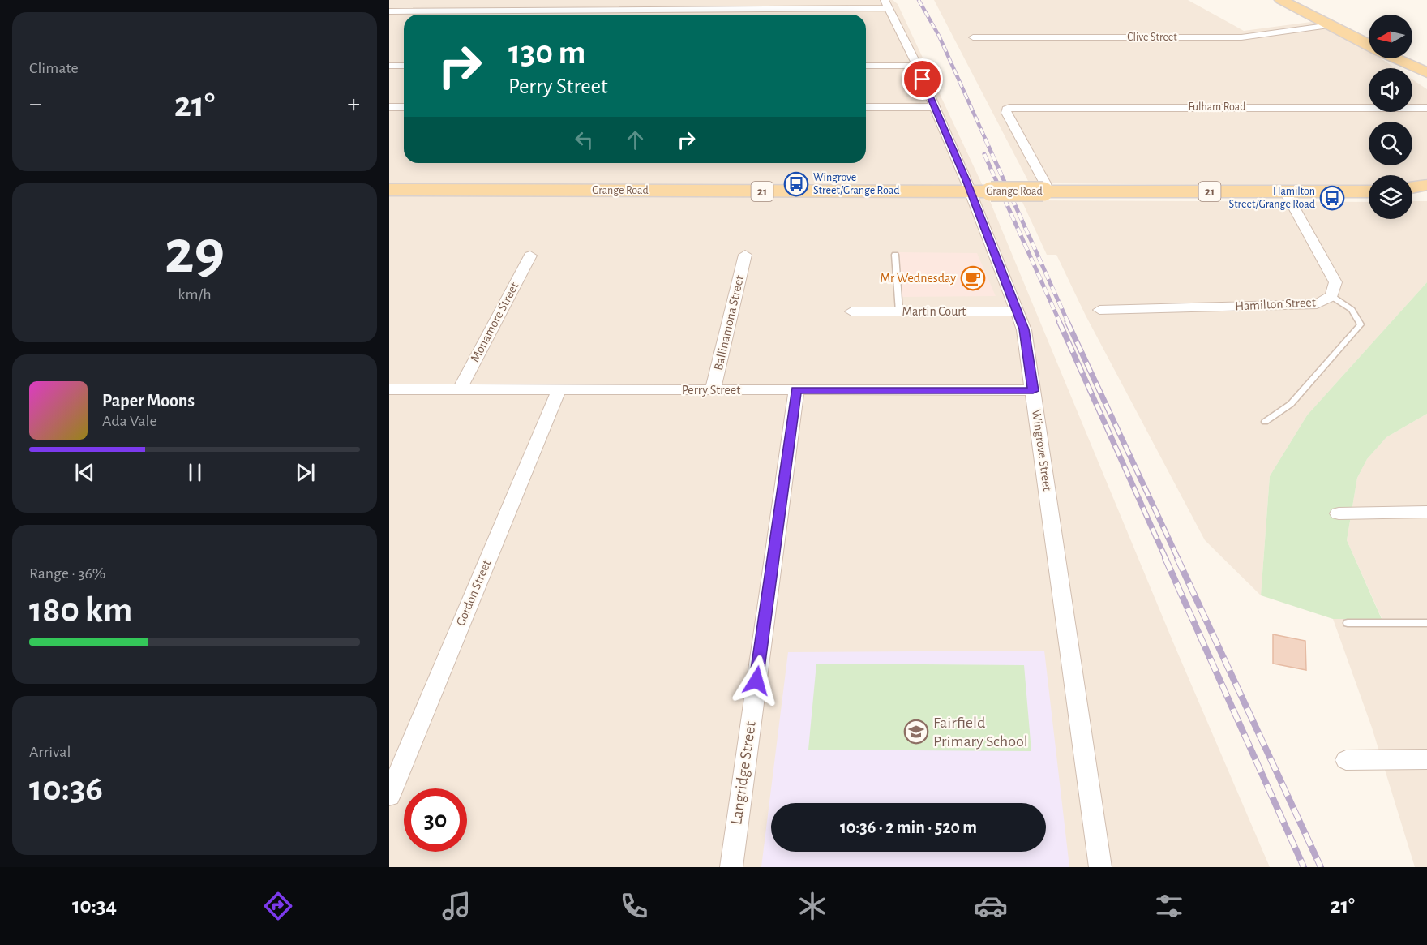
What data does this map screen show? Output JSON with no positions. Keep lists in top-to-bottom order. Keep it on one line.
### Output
{"streets":{"main road":["Grange Road","21"],"street":["Clive Street","Fulham Road","Hamilton Street","Martin Court","Monamore Street","Ballinamona Street","Perry Street","Wingrove Street","Gordon Street","Langridge Street"]},"crossings":[["Fulham Road","Grange Road"],["Grange Road","Hamilton Street"],["Grange Road","Wingrove Street"],["Martin Court","Wingrove Street"],["Monamore Street","Perry Street"],["Ballinamona Street","Perry Street"],["Perry Street","Wingrove Street"],["Perry Street","Gordon Street"],["Perry Street","Langridge Street"]],"places":{"bus stop":["Wingrove Street/Grange Road","Hamilton Street/Grange Road"],"cafe":["Mr Wednesday"],"school or university":["Fairfield Primary School"]},"north":"left","page":{"tile":["Climate",["29","km/h"],["Range · 36%","180 km"],["Arrival","10:36"]],"turn":["130 m","Perry Street"],"heat":["−","21°","+"],"song":["Paper Moons","Ada Vale"],"limit":"30","trip":"10:36 · 2 min · 520 m","tabs":["10:34","21°"]}}
